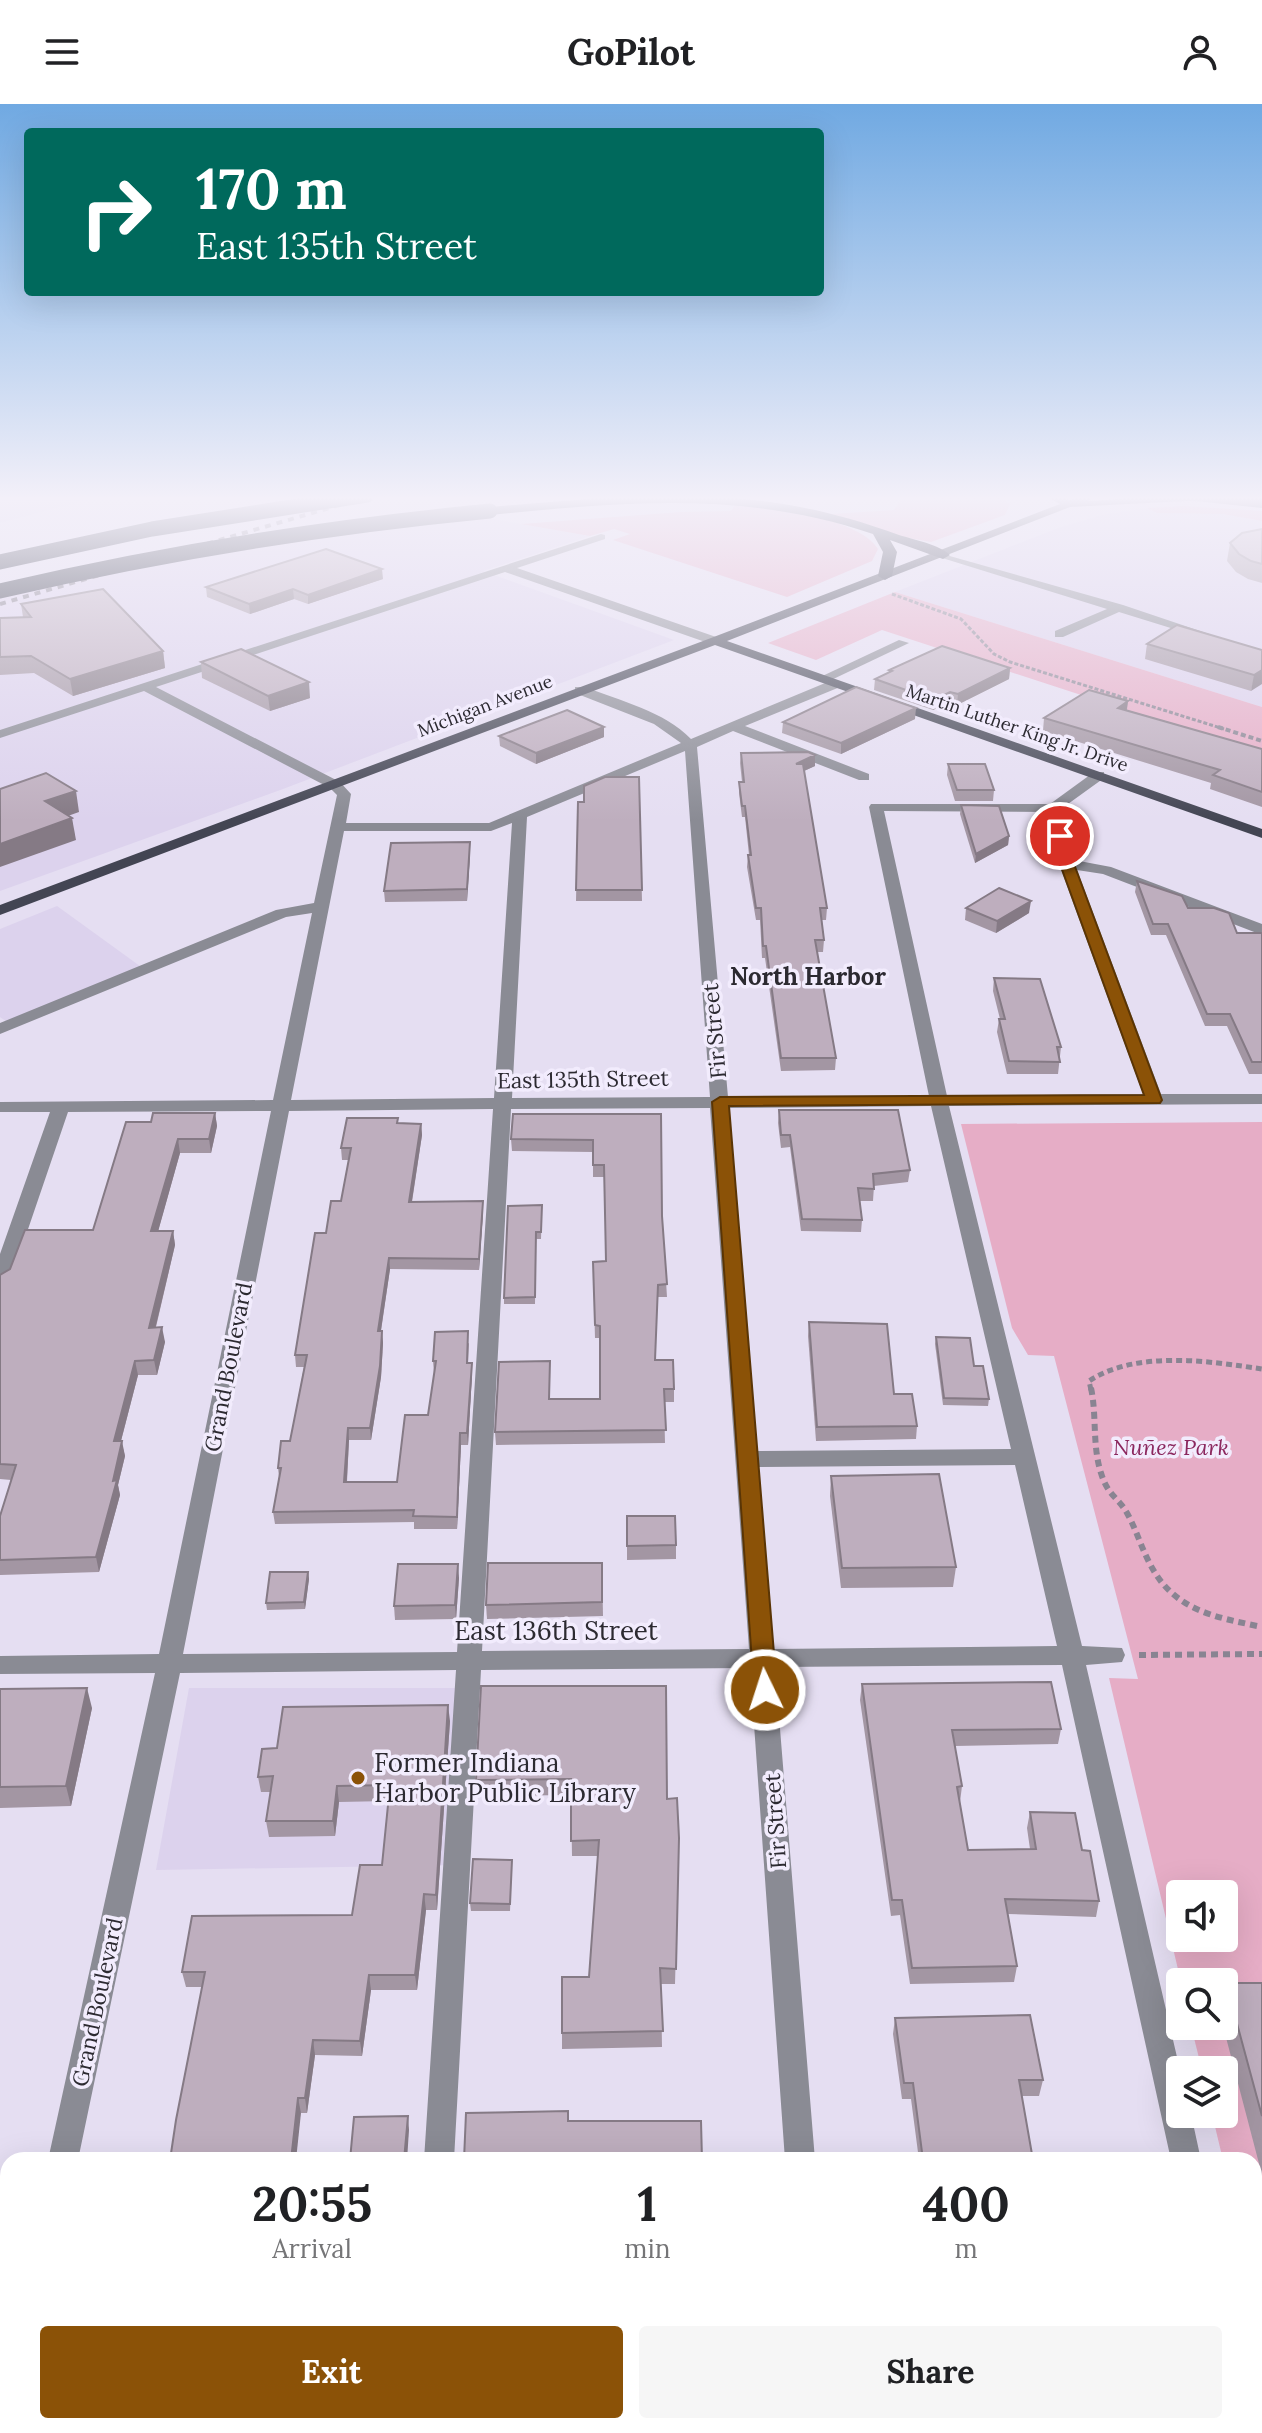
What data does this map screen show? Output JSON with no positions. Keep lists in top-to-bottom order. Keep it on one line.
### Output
{"streets":{"main road":["Michigan Avenue","Martin Luther King Jr. Drive"],"street":["Fir Street","East 135th Street","Grand Boulevard","East 136th Street"]},"crossings":[["Michigan Avenue","Martin Luther King Jr. Drive"],["Michigan Avenue","Grand Boulevard"],["Fir Street","East 135th Street"],["Fir Street","East 136th Street"],["East 135th Street","Grand Boulevard"],["Grand Boulevard","East 136th Street"]],"districts":["North Harbor"],"parks":["Nuñez Park"],"places":["Former Indiana Harbor Public Library"],"page":{"header":"GoPilot","turn":["170 m","East 135th Street"],"eta":["20:55","Arrival","1","min","400","m"],"buttons":["Exit","Share"]}}
